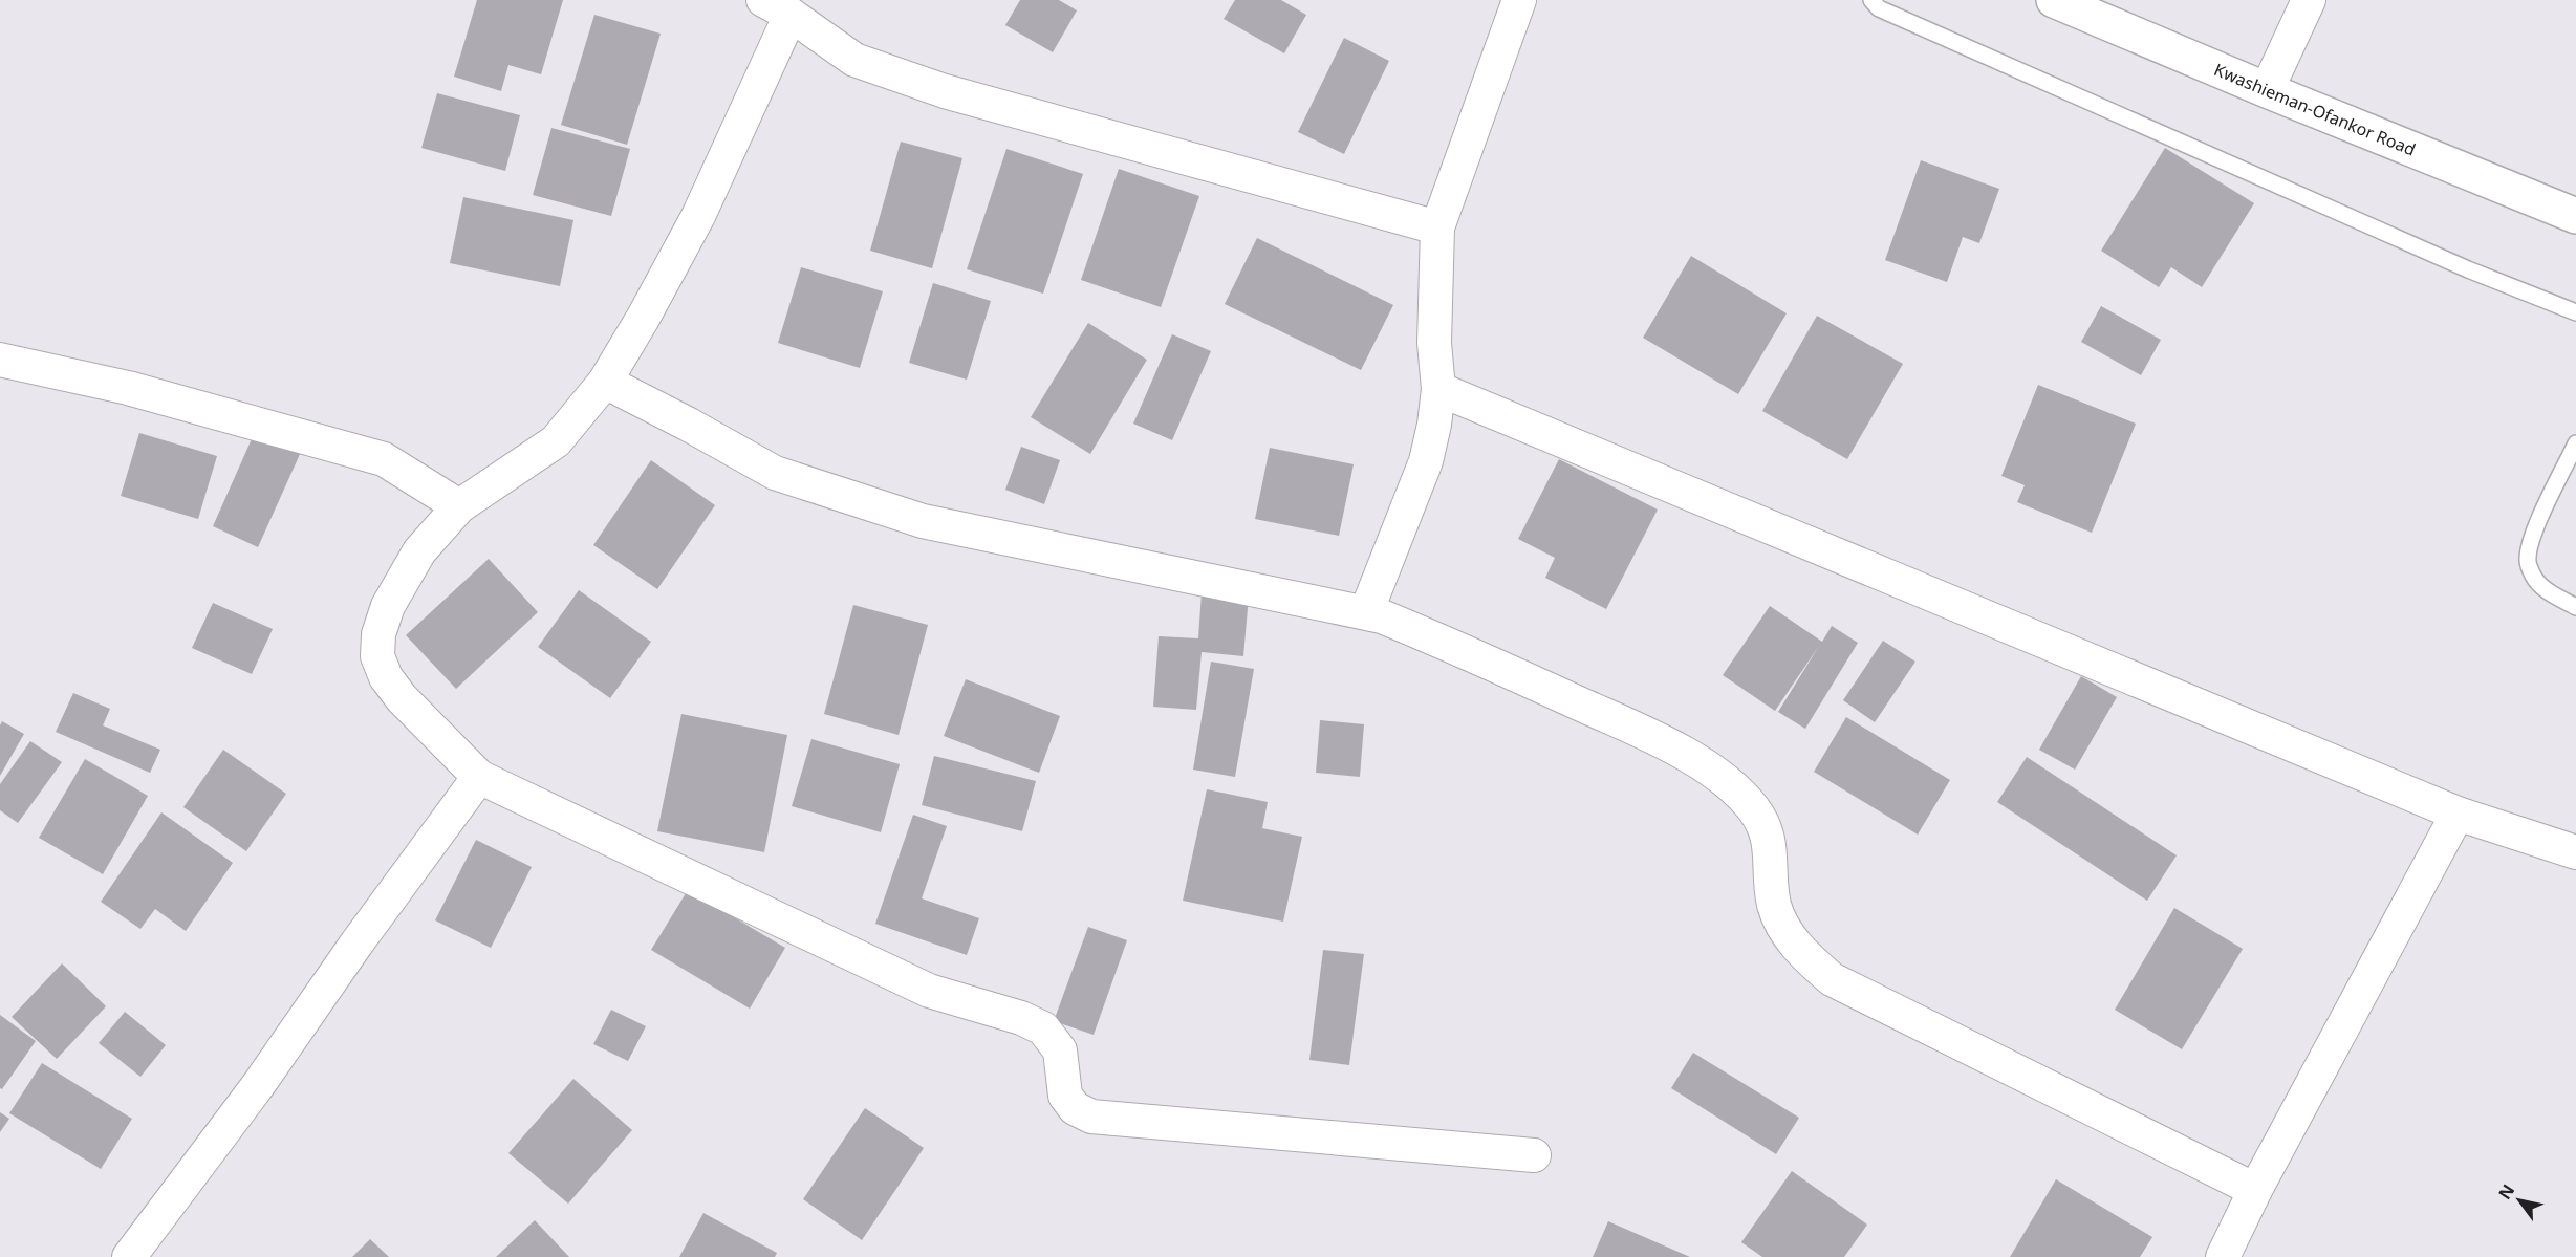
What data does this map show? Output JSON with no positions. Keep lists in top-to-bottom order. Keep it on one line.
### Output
{"streets":{"main road":["Kwashieman-Ofankor Road"]},"north":"top left"}
